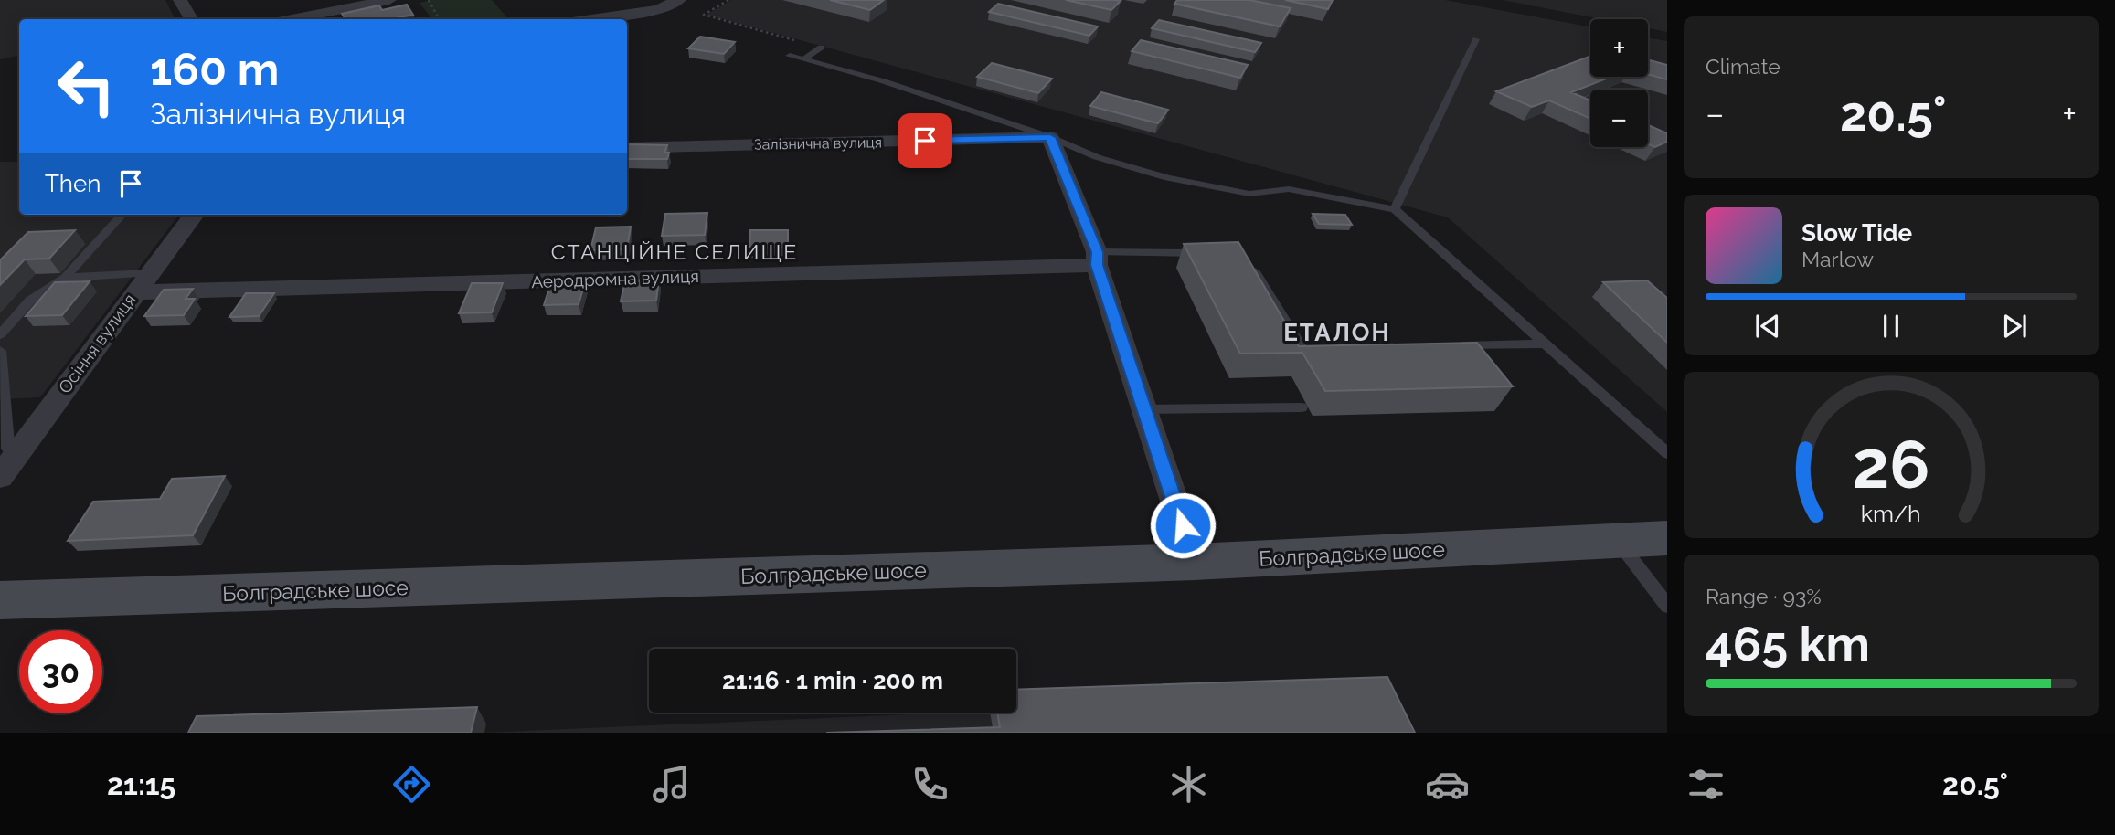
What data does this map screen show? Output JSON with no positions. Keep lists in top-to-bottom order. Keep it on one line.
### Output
{"streets":{"main road":["Болградське шосе"],"street":["Залізнична вулиця","Аеродромна вулиця","Осіння вулиця"]},"crossings":[["Аеродромна вулиця","Осіння вулиця"]],"districts":["СТАНЦІЙНЕ СЕЛИЩЕ","ЕТАЛОН"],"page":{"tile":["Climate",["Range · 93%","465 km"]],"map_buttons":["+","−"],"turn":["160 m","Залізнична вулиця"],"heat":["−","20.5°","+"],"then":"Then","song":["Slow Tide","Marlow"],"limit":"30","trip":"21:16 · 1 min · 200 m","tabs":["21:15","20.5°"],"gauge":["26","km/h"]}}
